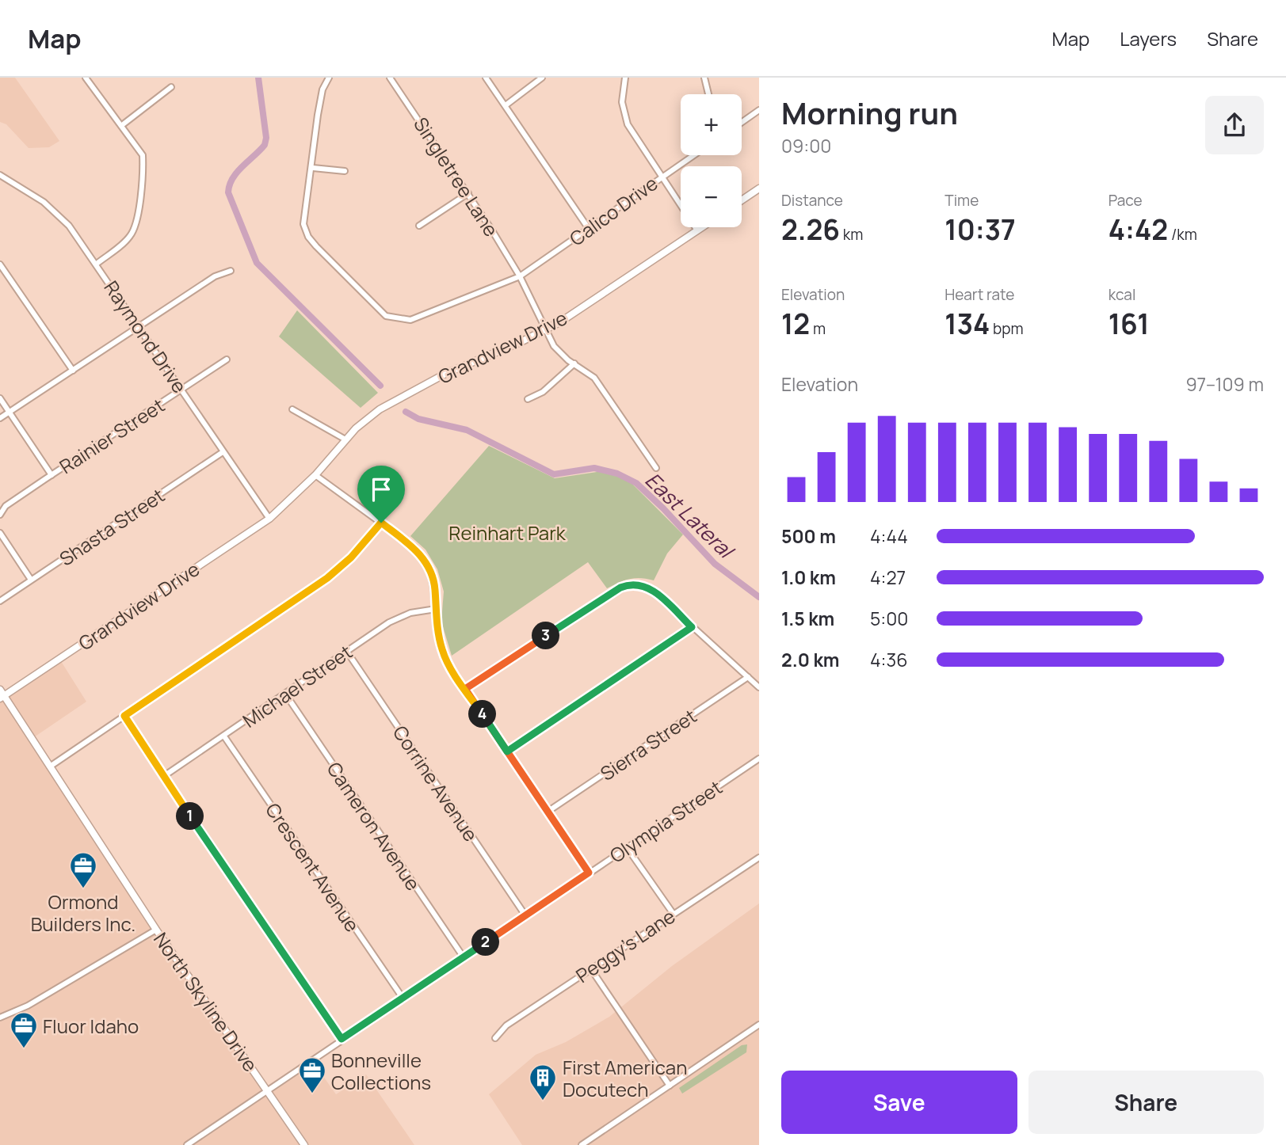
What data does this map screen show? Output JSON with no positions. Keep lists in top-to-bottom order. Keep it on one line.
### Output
{"streets":{"street":["Singletree Lane","Calico Drive","Raymond Drive","Grandview Drive","Rainier Street","Shasta Street","Michael Street","Sierra Street","Corrine Avenue","Olympia Street","Cameron Avenue","Crescent Avenue","Peggy's Lane","North Skyline Drive"]},"crossings":[["Singletree Lane","Calico Drive"],["Singletree Lane","Grandview Drive"],["Raymond Drive","Grandview Drive"],["Raymond Drive","Rainier Street"],["Raymond Drive","Shasta Street"],["Grandview Drive","North Skyline Drive"],["Michael Street","Corrine Avenue"],["Michael Street","Cameron Avenue"],["Michael Street","Crescent Avenue"],["Corrine Avenue","Olympia Street"],["Olympia Street","Cameron Avenue"],["Olympia Street","Crescent Avenue"],["Olympia Street","North Skyline Drive"]],"water":["East Lateral"],"parks":["Reinhart Park"],"places":{"office":["Ormond Builders Inc.","Fluor Idaho","Bonneville Collections"],"building":["First American Docutech"]},"page":{"header":"Map","nav":["Map","Layers","Share"],"heading":["Morning run","09:00"],"map_buttons":["+","−"],"stats":[["Distance","2.26 km"],["Time","10:37"],["Pace","4:42 /km"],["Elevation","12 m"],["Heart rate","134 bpm"],["kcal","161"]],"chart":["Elevation","97–109 m"],"list":[{"name":"500 m","note":"4:44"},{"name":"1.0 km","note":"4:27"},{"name":"1.5 km","note":"5:00"},{"name":"2.0 km","note":"4:36"}],"pins":["3","4","1","2"],"buttons":["Save","Share"]}}
